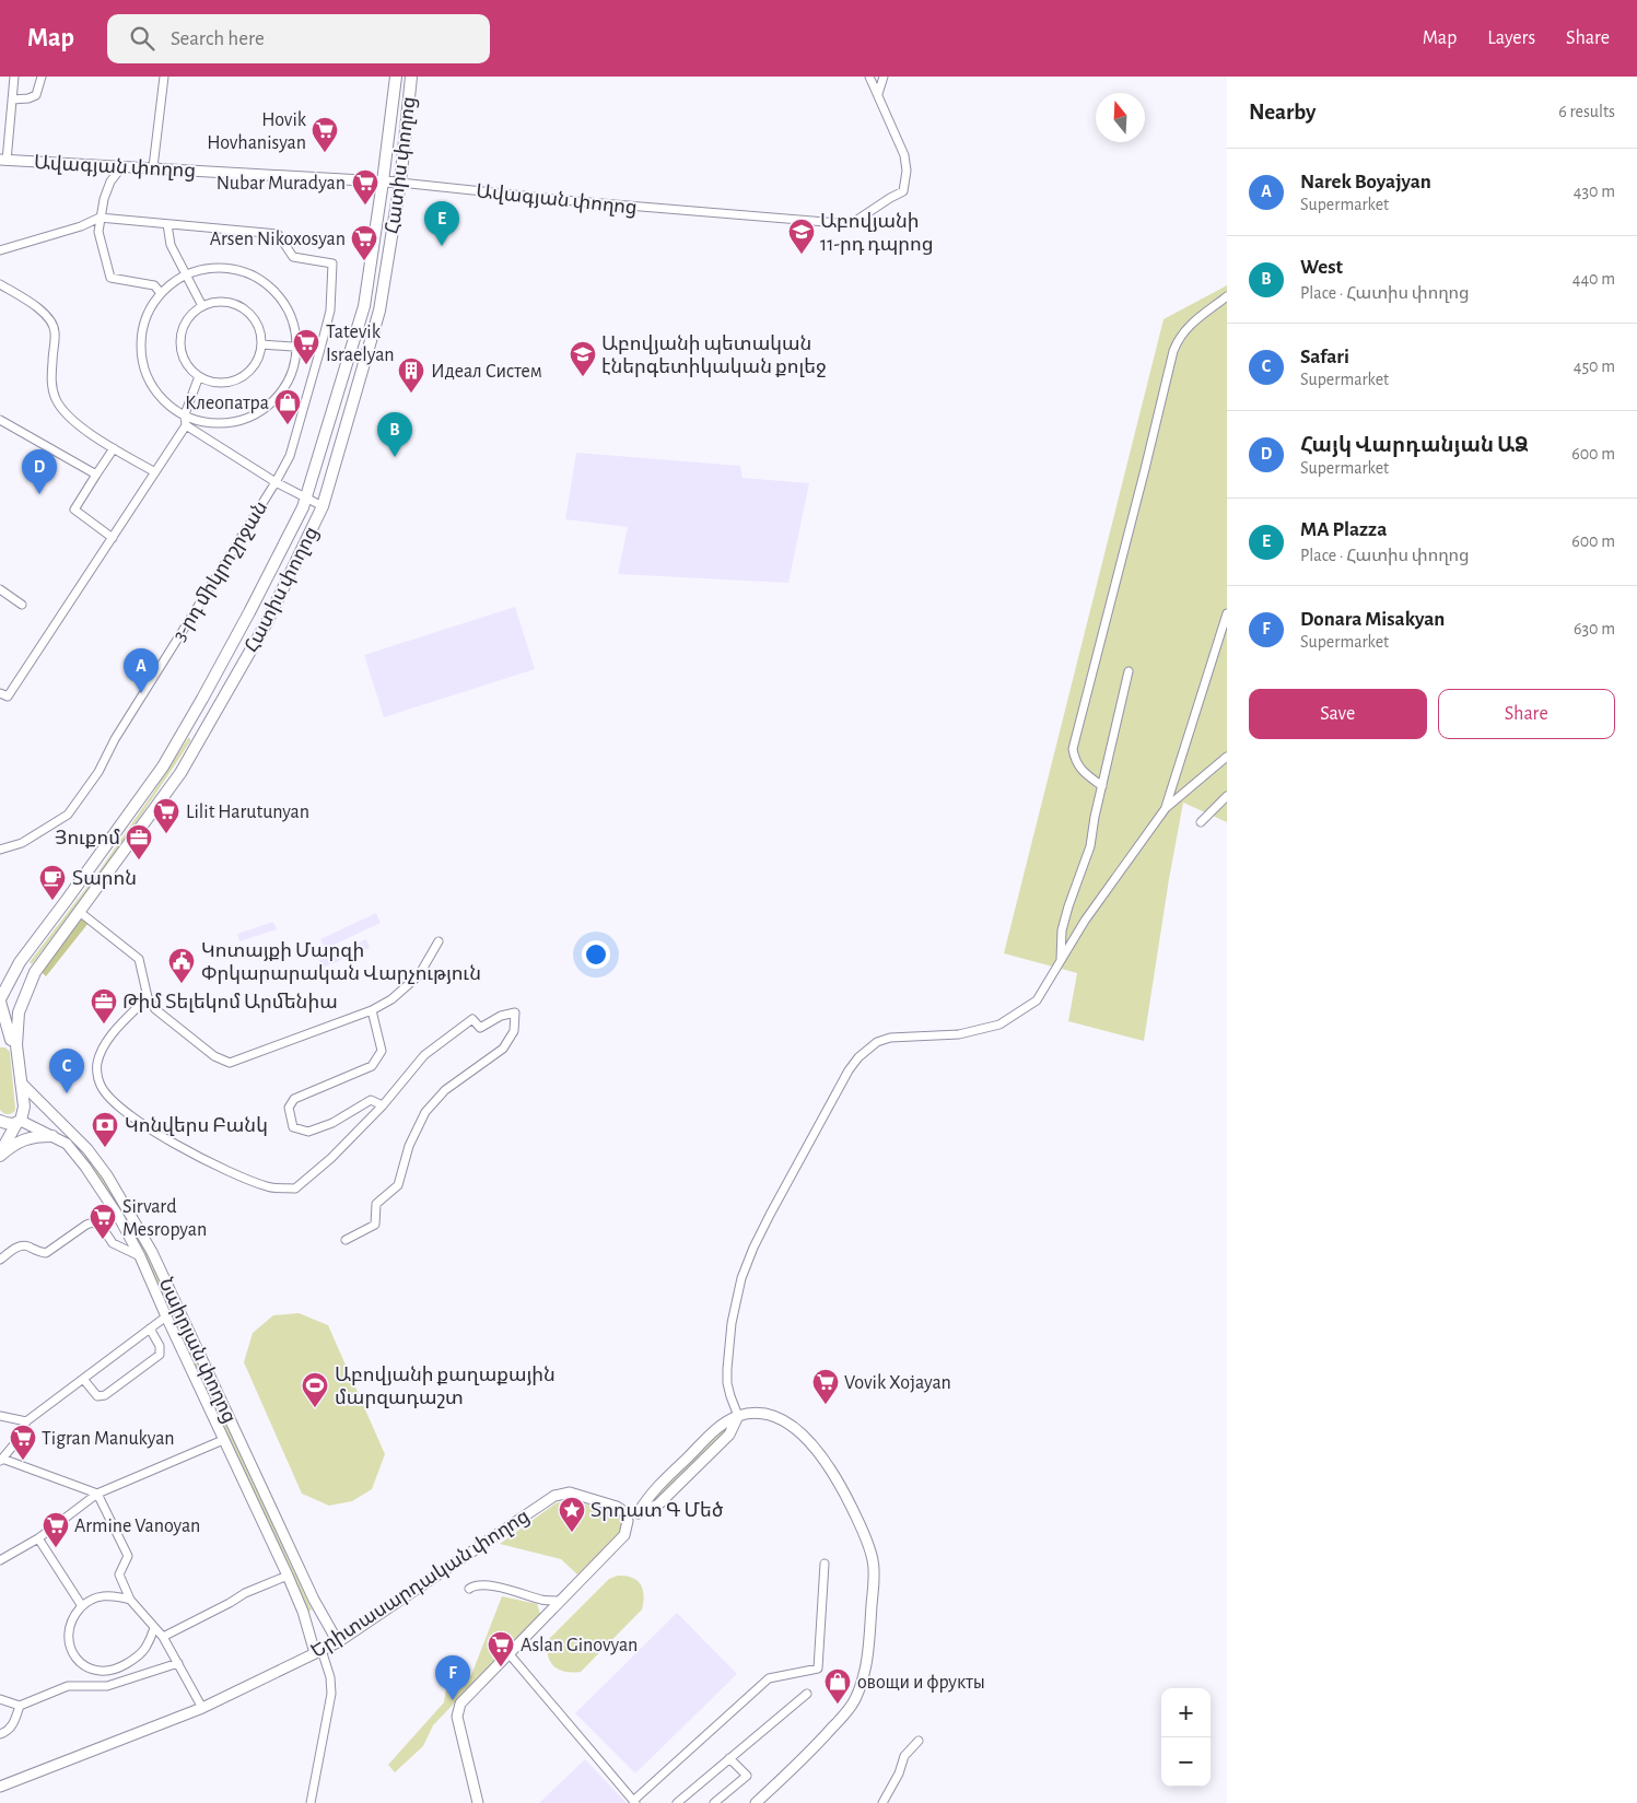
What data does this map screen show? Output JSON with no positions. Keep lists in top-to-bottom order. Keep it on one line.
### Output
{"streets":{"main road":["Հատիս փողոց"],"street":["Ավագյան փողոց","3-րդ միկրոշրջան","Նաիրյան փողոց","Երիտասարդական փողոց"]},"crossings":[["Հատիս փողոց","Ավագյան փողոց"],["Նաիրյան փողոց","Երիտասարդական փողոց"]],"places":{"supermarket":["Hovik Hovhanisyan","Nubar Muradyan","Arsen Nikoxosyan","Tatevik Israelyan","Lilit Harutunyan","Sirvard Mesropyan","Vovik Xojayan","Tigran Manukyan","Armine Vanoyan","Aslan Ginovyan"],"school or university":["Աբովյանի 11-րդ դպրոց","Աբովյանի պետական էներգետիկական քոլեջ"],"building":["Идеал Систем"],"shop":["Клеопатра","овощи и фрукты"],"office":["Յուքոմ","Թիմ Տելեկոմ Արմենիա"],"cafe":["Տարոն"],"public building":["Կոտայքի Մարզի Փրկարարական Վարչություն"],"bank":["Կոնվերս Բանկ"],"sports":["Աբովյանի քաղաքային մարզադաշտ"],"place":["Տրդատ Գ Մեծ"]},"north":"top","page":{"header":"Map","search":"Search here","nav":["Map","Layers","Share"],"heading":["Nearby","6 results"],"list":[{"mark":"A","name":"Narek Boyajyan","note":"Supermarket","value":"430 m"},{"mark":"B","name":"West","note":"Place · Հատիս փողոց","value":"440 m"},{"mark":"C","name":"Safari","note":"Supermarket","value":"450 m"},{"mark":"D","name":"Հայկ Վարդանյան ԱՁ","note":"Supermarket","value":"600 m"},{"mark":"E","name":"MA Plazza","note":"Place · Հատիս փողոց","value":"600 m"},{"mark":"F","name":"Donara Misakyan","note":"Supermarket","value":"630 m"}],"pins":["E","B","D","A","C","F"],"buttons":["Save","Share"],"map_buttons":["+","−"]}}
